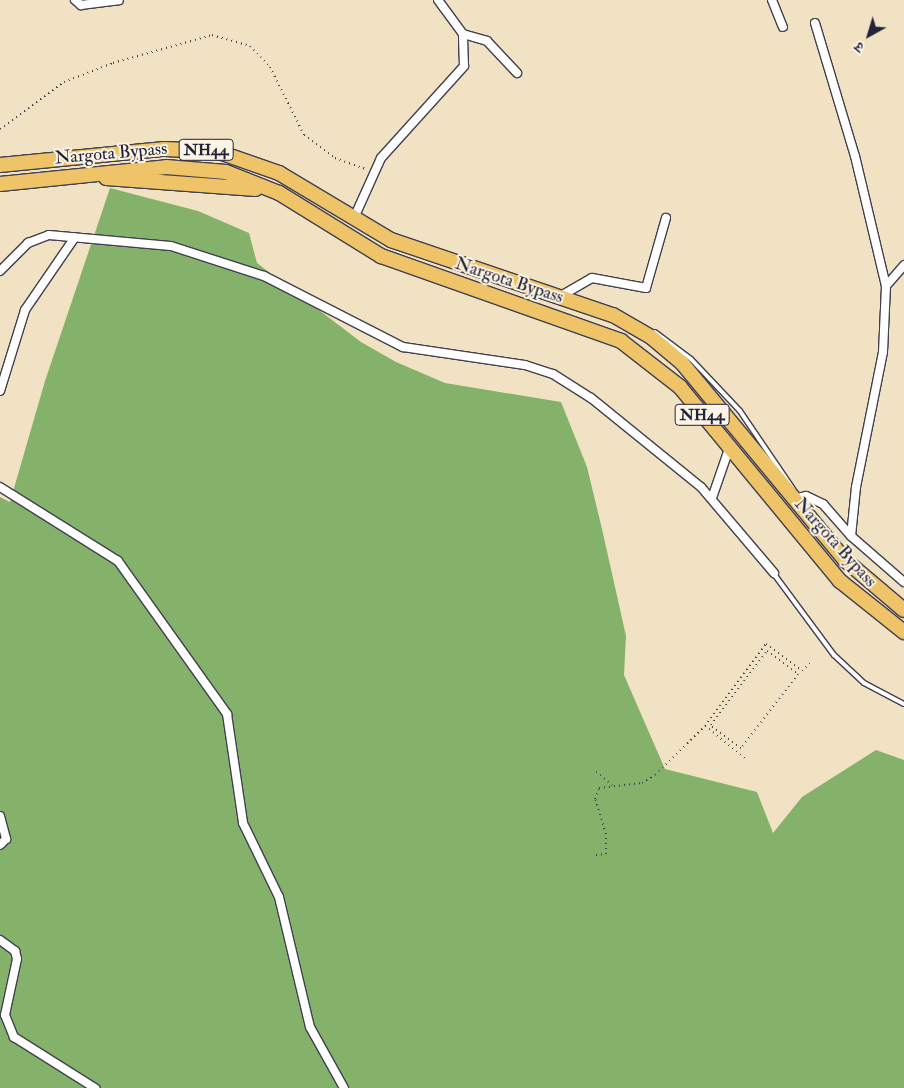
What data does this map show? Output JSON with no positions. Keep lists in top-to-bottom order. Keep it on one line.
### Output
{"streets":{"highway":["NH44","Nargota Bypass"]},"north":"bottom left"}
